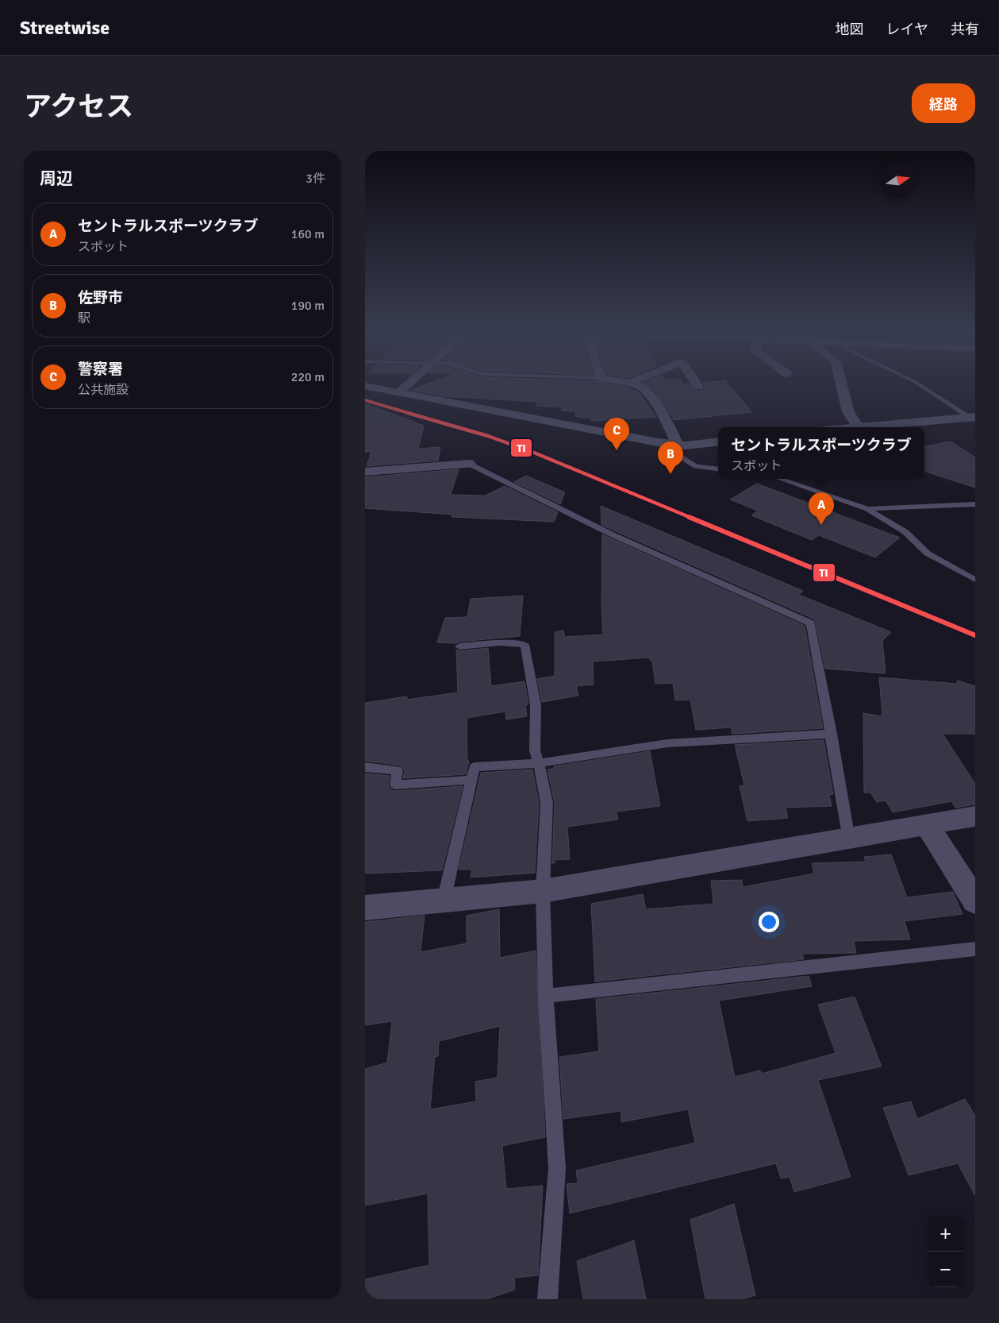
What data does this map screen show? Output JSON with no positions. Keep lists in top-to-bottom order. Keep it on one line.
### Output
{"lines":["transit line TI"],"north":"right","page":{"header":"Streetwise","nav":["地図","レイヤ","共有"],"title":"アクセス","buttons":"経路","heading":["周辺","3件"],"list":[{"mark":"A","name":"セントラルスポーツクラブ","note":"スポット","value":"160 m"},{"mark":"B","name":"佐野市","note":"駅","value":"190 m"},{"mark":"C","name":"警察署","note":"公共施設","value":"220 m"}],"pins":["C","B","A"],"popup":["セントラルスポーツクラブ","スポット"],"map_buttons":["+","−"]}}
